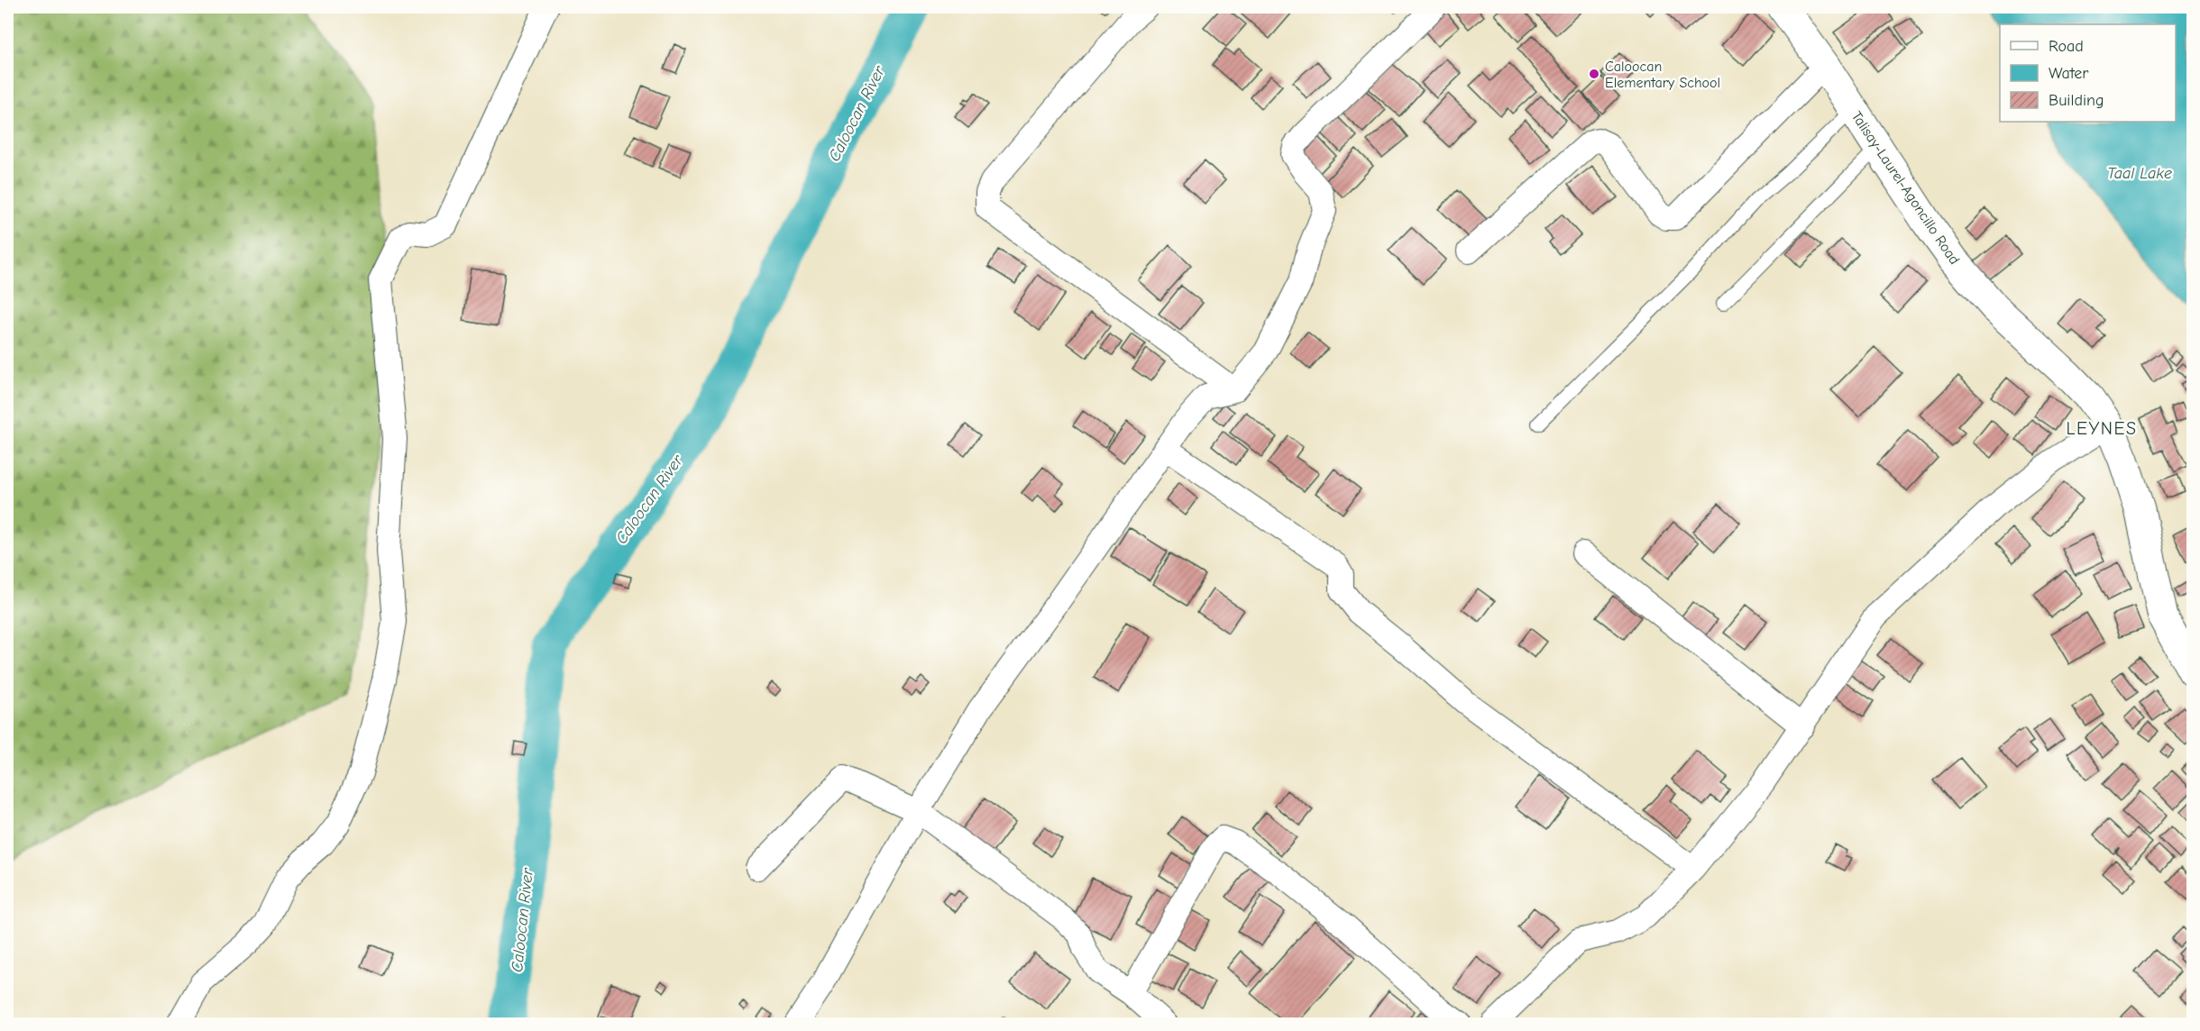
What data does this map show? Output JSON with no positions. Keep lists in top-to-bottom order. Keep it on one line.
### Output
{"streets":{"main road":["Talisay-Laurel-Agoncillo Road"]},"districts":["LEYNES"],"water":["Caloocan River","Taal Lake"],"places":["Caloocan Elementary School"],"legend":["Road","Water","Building"]}
